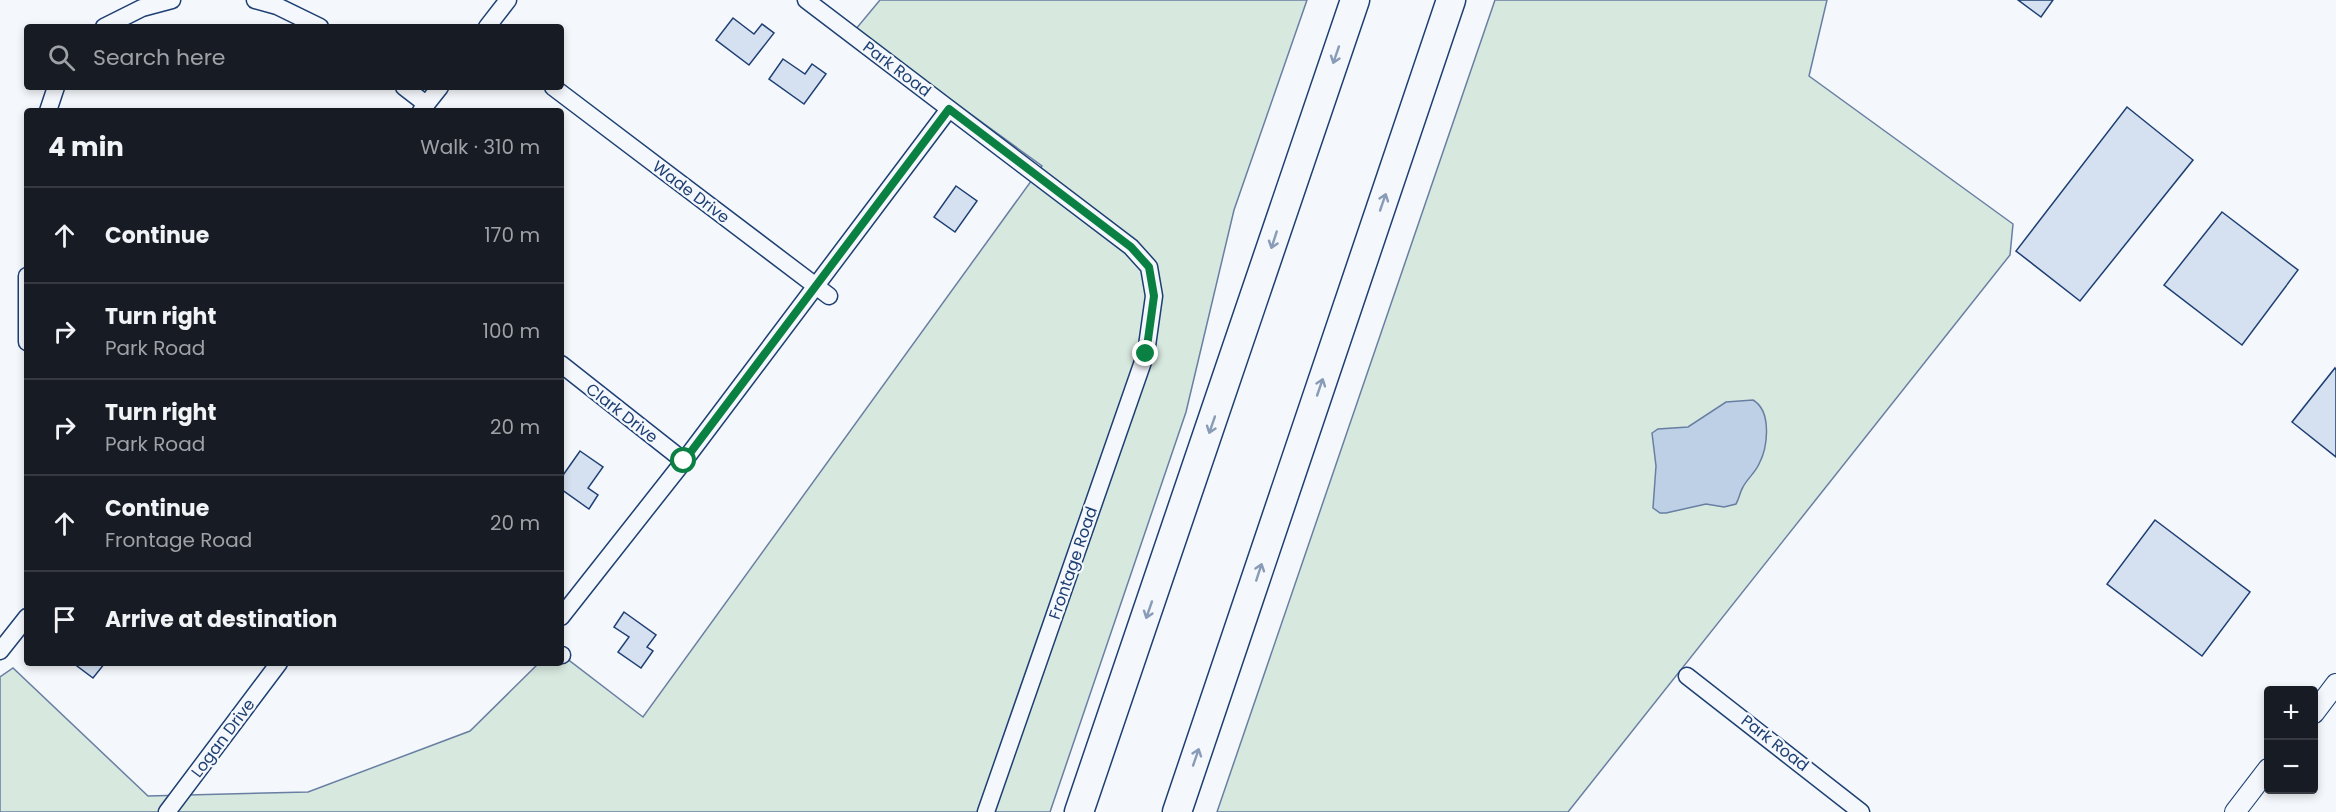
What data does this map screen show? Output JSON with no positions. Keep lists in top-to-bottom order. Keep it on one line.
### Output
{"streets":{"street":["Park Road","Wade Drive","Clark Drive","Frontage Road","Logan Drive"]},"crossings":[["Park Road","Frontage Road"]],"page":{"search":"Search here","heading":["4 min","Walk · 310 m"],"list":[["Continue","170 m"],["Turn right","Park Road","100 m"],["Turn right","Park Road","20 m"],["Continue","Frontage Road","20 m"],"Arrive at destination"],"map_buttons":["+","−"]}}
